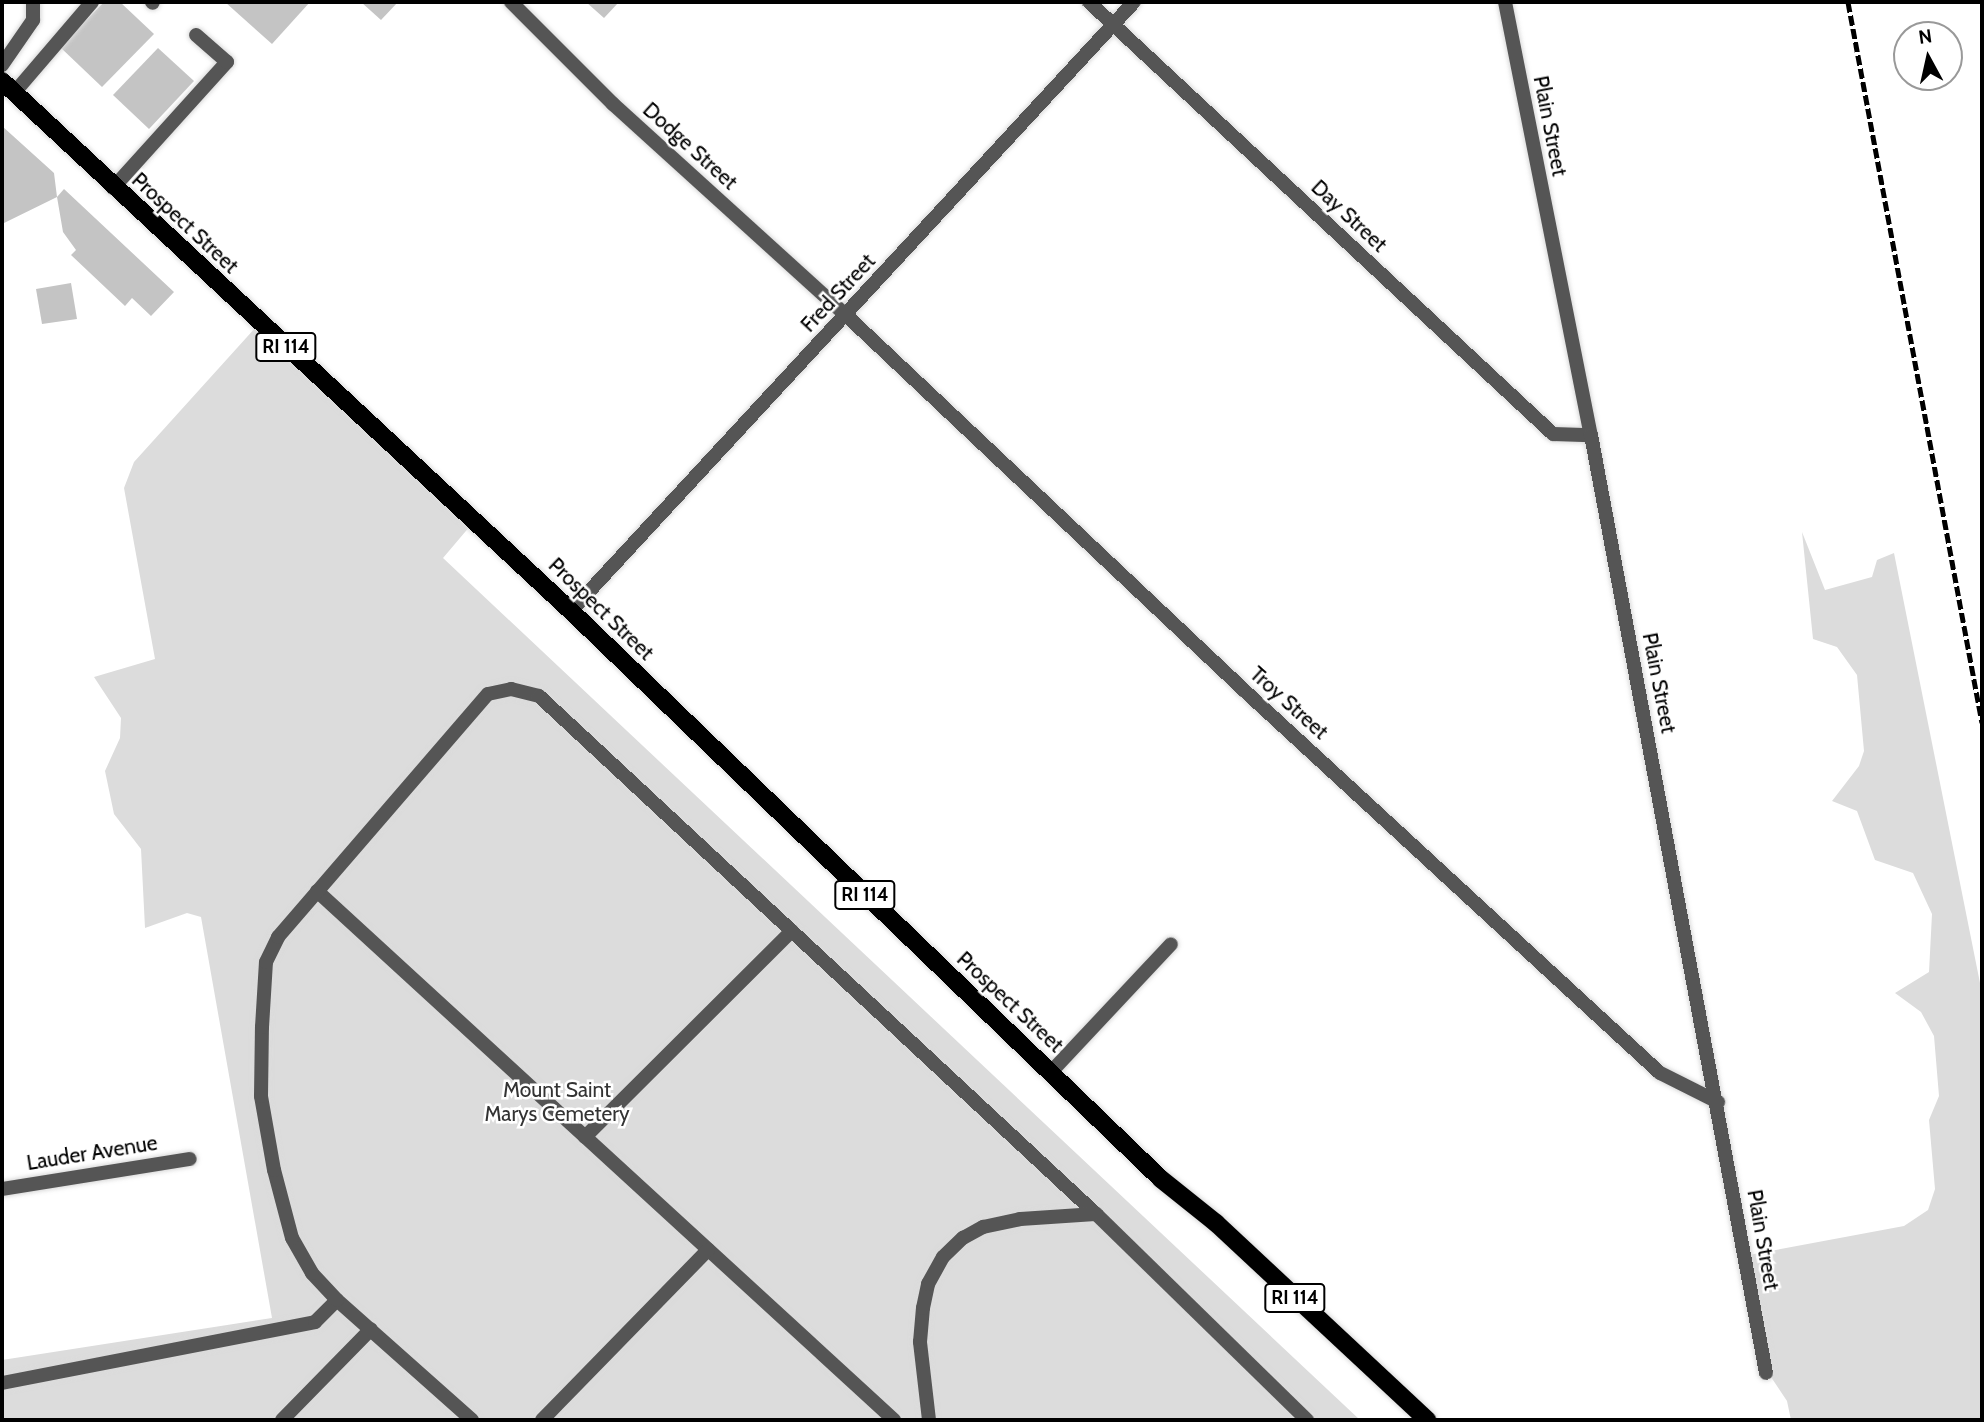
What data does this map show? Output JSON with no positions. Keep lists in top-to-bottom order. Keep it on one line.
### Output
{"streets":{"main road":["Prospect Street","RI 114"],"street":["Plain Street","Dodge Street","Day Street","Fred Street","Troy Street","Lauder Avenue"]},"crossings":[["Plain Street","Day Street"],["Plain Street","Troy Street"],["Dodge Street","Fred Street"],["Dodge Street","Troy Street"],["Day Street","Fred Street"],["Prospect Street","Fred Street"],["Fred Street","Troy Street"]],"parks":["Mount Saint Marys Cemetery"],"north":"top"}
